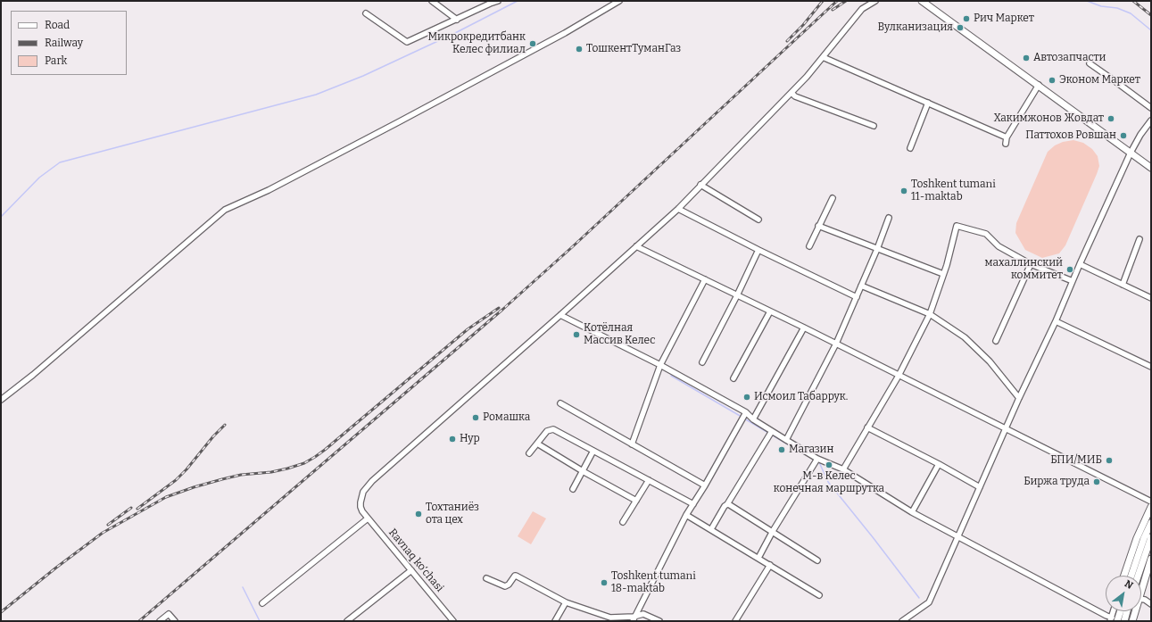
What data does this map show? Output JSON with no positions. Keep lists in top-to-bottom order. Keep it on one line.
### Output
{"streets":{"street":["Ravnaq ko‘chasi"]},"places":["Рич Маркет","Вулканизация","Микрокредитбанк Келес филиал","ТошкентТуманГаз","Автозапчасти","Эконом Маркет","Хакимжонов Жовдат","Паттохов Ровшан","Toshkent tumani 11-maktab","махаллинский коммитет","Котёлная Массив Келес","Исмоил Табаррук.","Ромашка","Нур","Магазин","БПИ/МИБ","М-в Келес конечная маршрутка","Биржа труда","Тохтаниёз ота цех","Toshkent tumani 18-maktab"],"legend":["Road","Railway","Park"],"north":"top right"}
